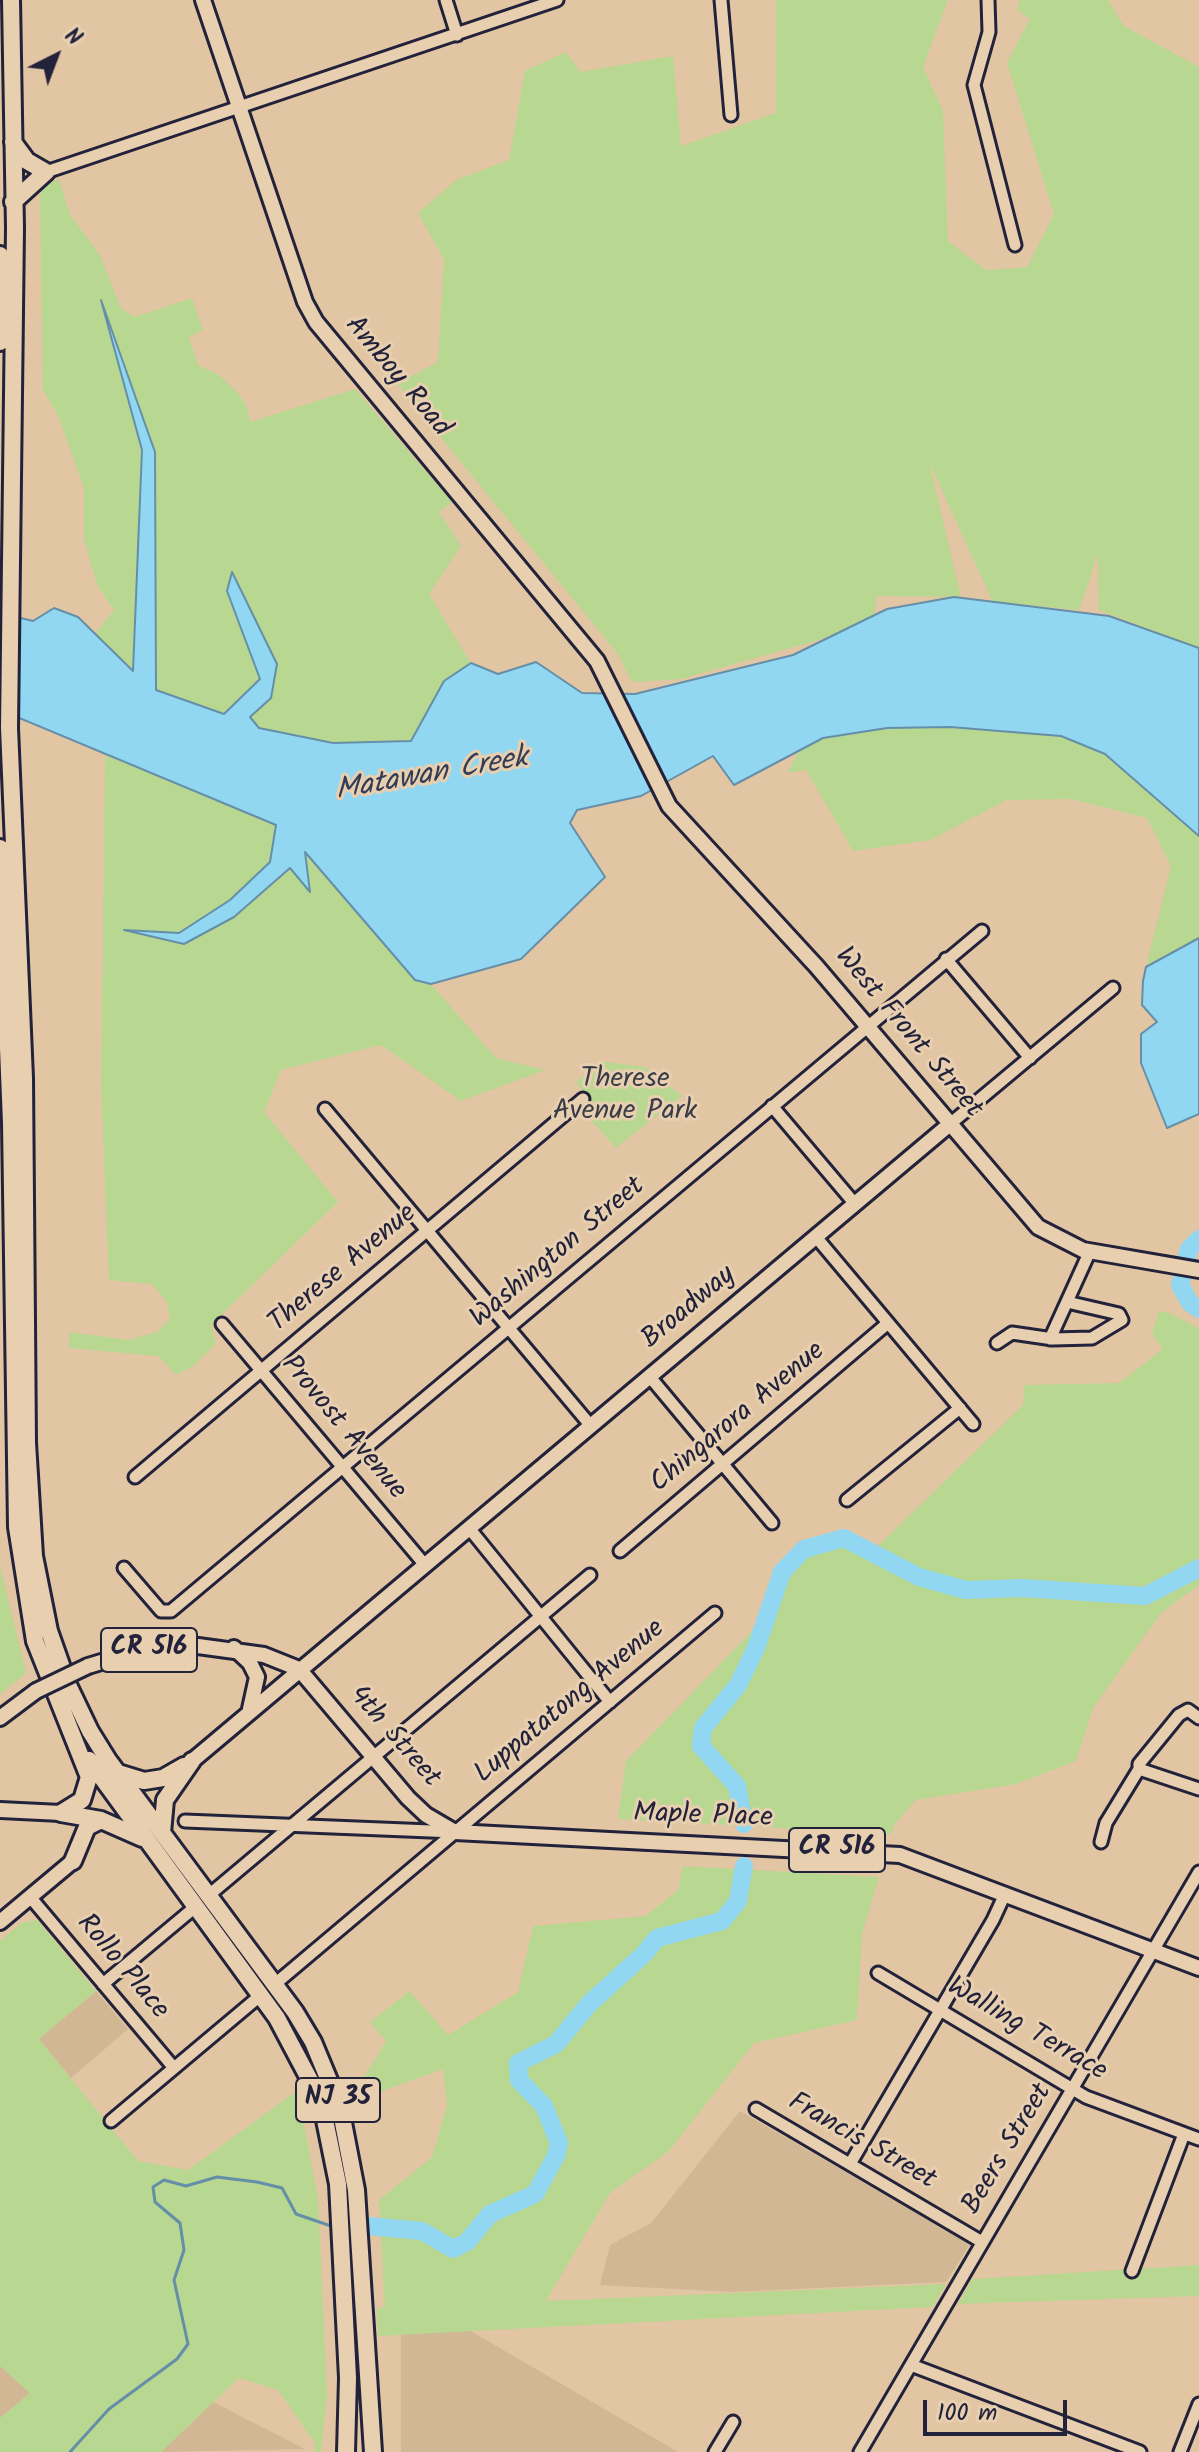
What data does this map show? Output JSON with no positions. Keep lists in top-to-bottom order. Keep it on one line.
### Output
{"streets":{"highway":["NJ 35"],"main road":["Amboy Road","West Front Street","Broadway","CR 516","4th Street","Maple Place"],"street":["Washington Street","Therese Avenue","Chingarora Avenue","Provost Avenue","Luppatatong Avenue","Rollo Place","Walling Terrace","Francis Street","Beers Street"]},"crossings":[["Amboy Road","West Front Street"],["West Front Street","Washington Street"],["West Front Street","Broadway"],["Washington Street","Provost Avenue"],["Therese Avenue","Provost Avenue"],["Broadway","Provost Avenue"],["Broadway","CR 516"],["Broadway","4th Street"],["CR 516","4th Street"],["Luppatatong Avenue","4th Street"],["Luppatatong Avenue","Maple Place"],["Luppatatong Avenue","NJ 35"],["4th Street","Maple Place"],["Maple Place","Beers Street"],["Walling Terrace","Beers Street"],["Francis Street","Beers Street"]],"water":["Matawan Creek"],"parks":["Therese Avenue Park"],"scale_bar":"100 m","north":"top right"}
